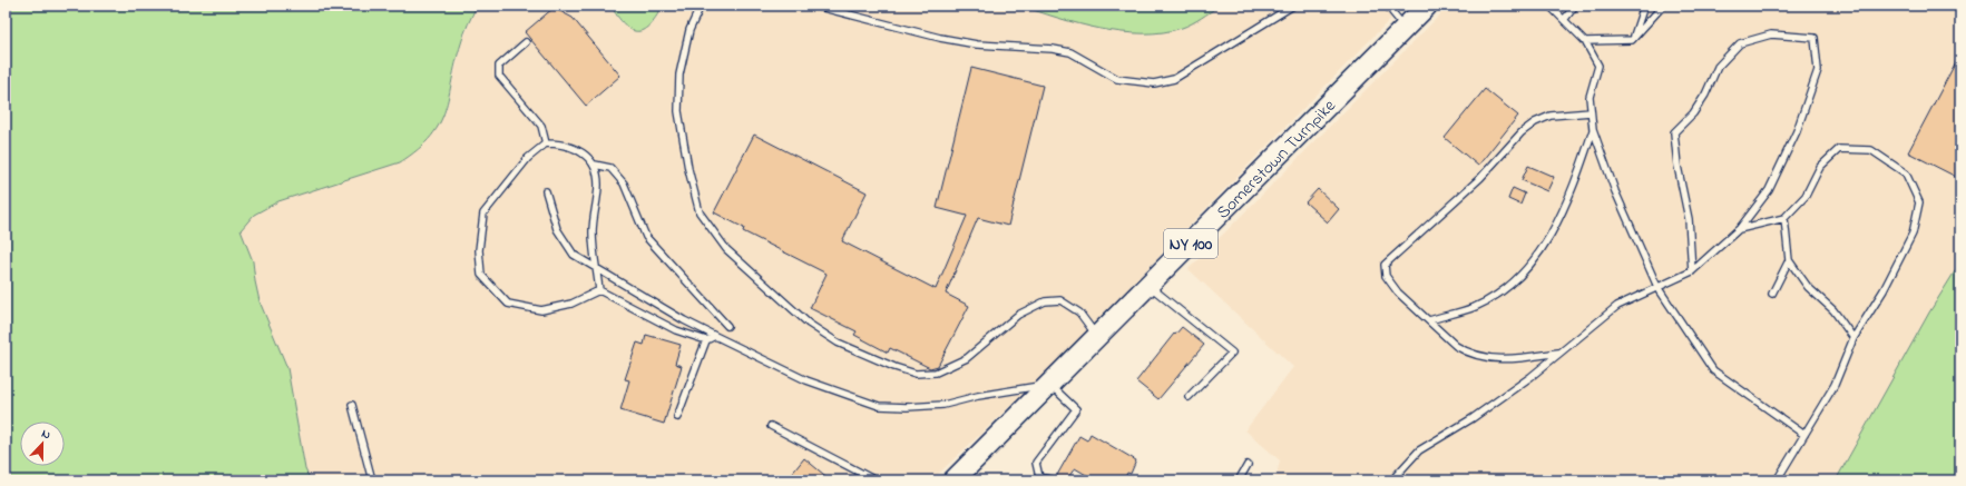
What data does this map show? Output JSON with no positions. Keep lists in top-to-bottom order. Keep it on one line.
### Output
{"streets":{"main road":["Somerstown Turnpike","NY 100"]},"north":"top"}
